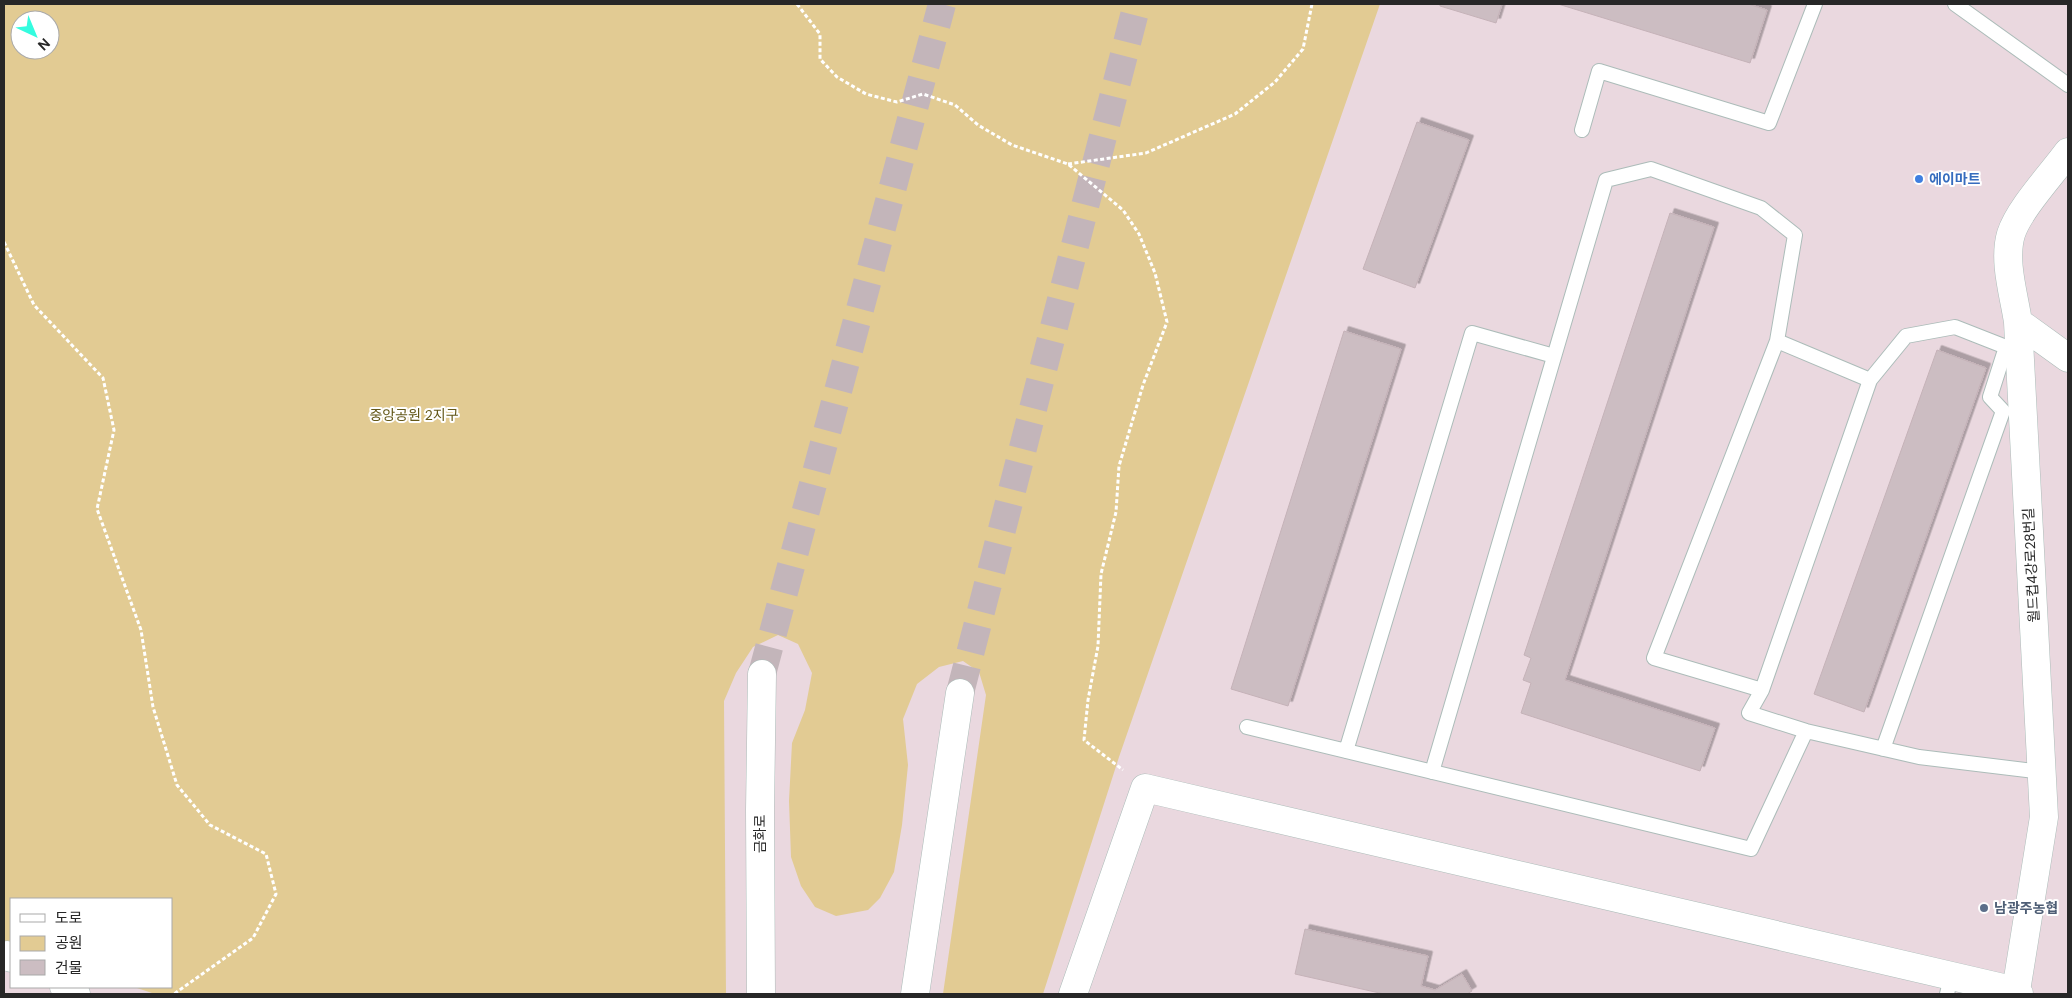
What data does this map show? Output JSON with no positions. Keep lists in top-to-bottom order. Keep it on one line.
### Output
{"streets":{"street":["월드컵4강로28번길","금화로"]},"parks":["중앙공원 2지구"],"places":["에이마트","남광주농협"],"legend":["도로","공원","건물"],"north":"bottom right"}
